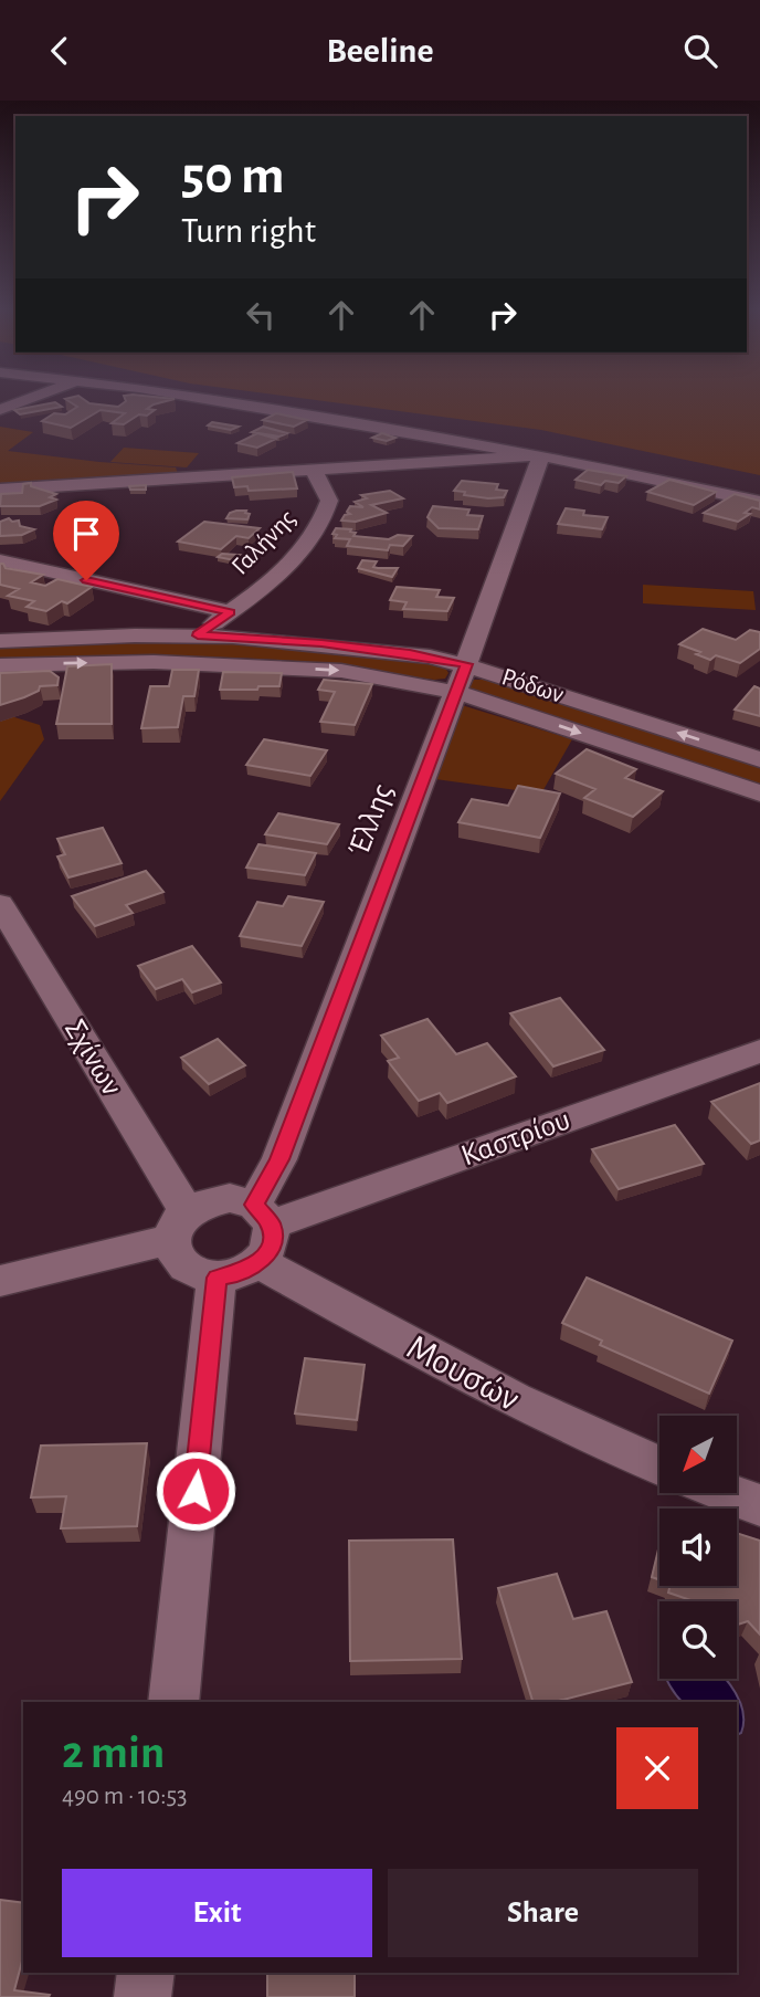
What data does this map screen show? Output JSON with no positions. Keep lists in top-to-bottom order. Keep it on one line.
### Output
{"streets":{"street":["Γαλήνης","Ρόδων","Έλλης","Σχίνων","Καστρίου","Μουσών"]},"crossings":[["Γαλήνης","Ρόδων"],["Ρόδων","Έλλης"],["Έλλης","Σχίνων"],["Έλλης","Καστρίου"],["Έλλης","Μουσών"],["Σχίνων","Καστρίου"],["Σχίνων","Μουσών"],["Καστρίου","Μουσών"]],"north":"bottom left","page":{"header":"Beeline","turn":["50 m","Turn right"],"heading":["2 min","490 m · 10:53"],"buttons":["Exit","Share"]}}
